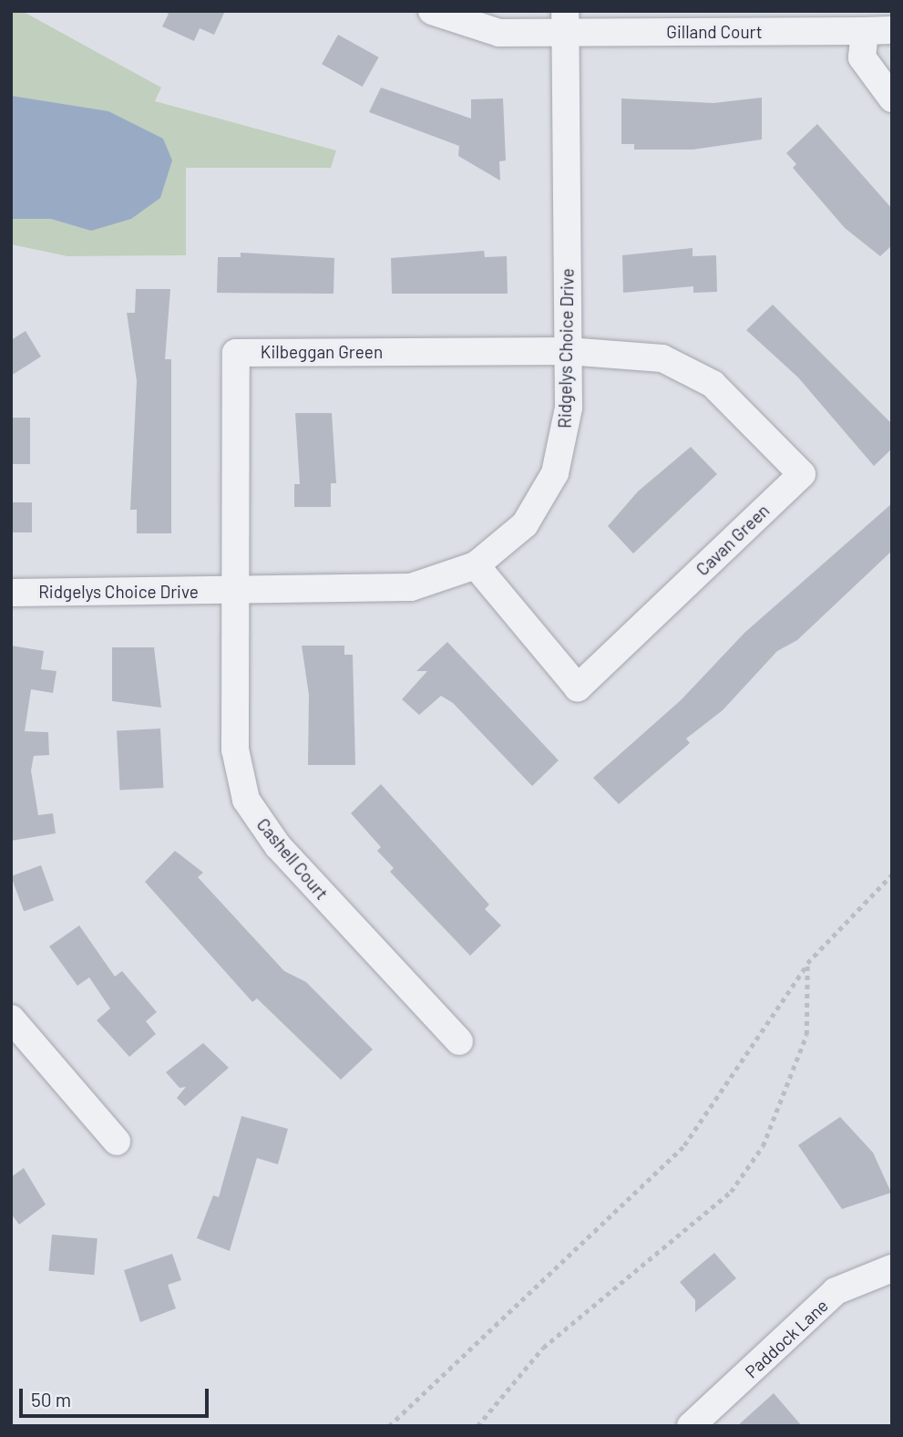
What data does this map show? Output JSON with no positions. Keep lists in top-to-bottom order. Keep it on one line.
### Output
{"streets":{"street":["Gilland Court","Ridgelys Choice Drive","Kilbeggan Green","Cavan Green","Cashell Court","Paddock Lane"]},"crossings":[["Gilland Court","Ridgelys Choice Drive"],["Ridgelys Choice Drive","Kilbeggan Green"],["Ridgelys Choice Drive","Cavan Green"],["Ridgelys Choice Drive","Cashell Court"],["Kilbeggan Green","Cavan Green"],["Kilbeggan Green","Cashell Court"]],"scale_bar":"50 m"}
